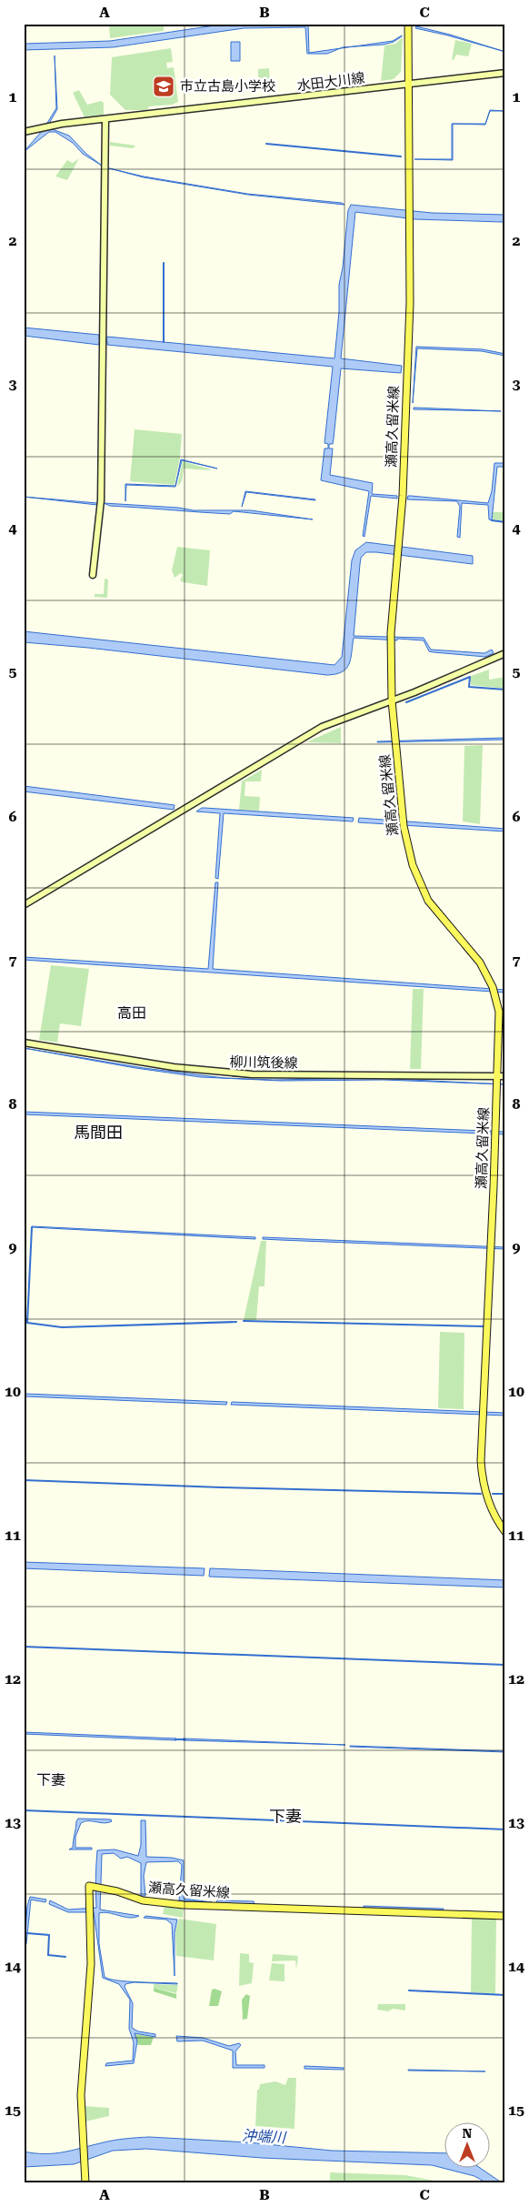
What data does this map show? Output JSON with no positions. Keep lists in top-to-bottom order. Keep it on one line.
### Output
{"streets":{"main road":["瀬高久留米線"],"street":["水田大川線","柳川筑後線"]},"crossings":[["水田大川線","瀬高久留米線"],["瀬高久留米線","柳川筑後線"]],"districts":["高田","馬間田","下妻","下妻"],"water":["沖端川"],"places":{"school or university":["市立古島小学校"]},"north":"top","grid":{"columns":["A","B","C"],"rows":["1","2","3","4","5","6","7","8","9","10","11","12","13","14","15"]}}
